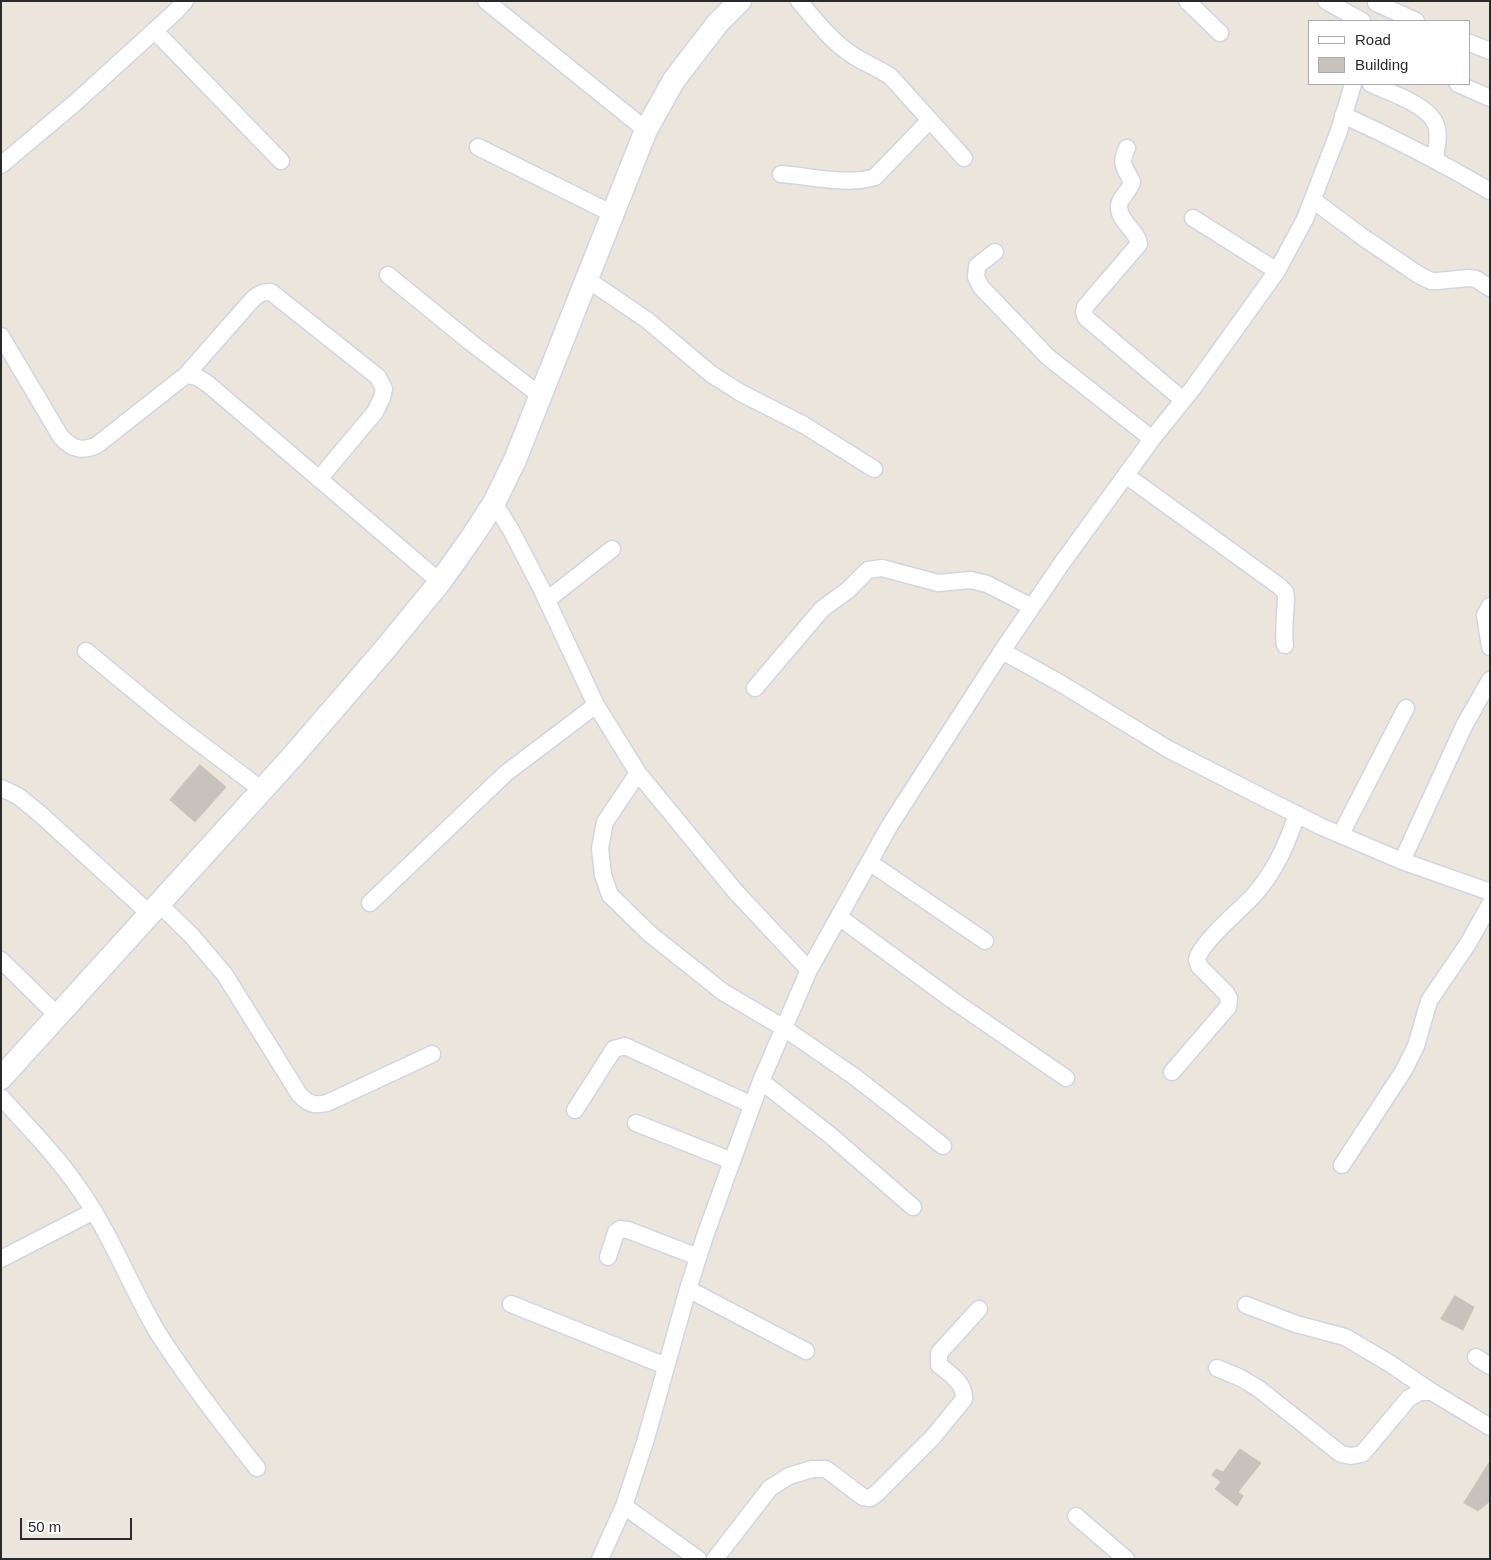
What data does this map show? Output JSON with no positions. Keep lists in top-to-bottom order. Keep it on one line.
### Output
{"legend":["Road","Building"],"scale_bar":"50 m"}
